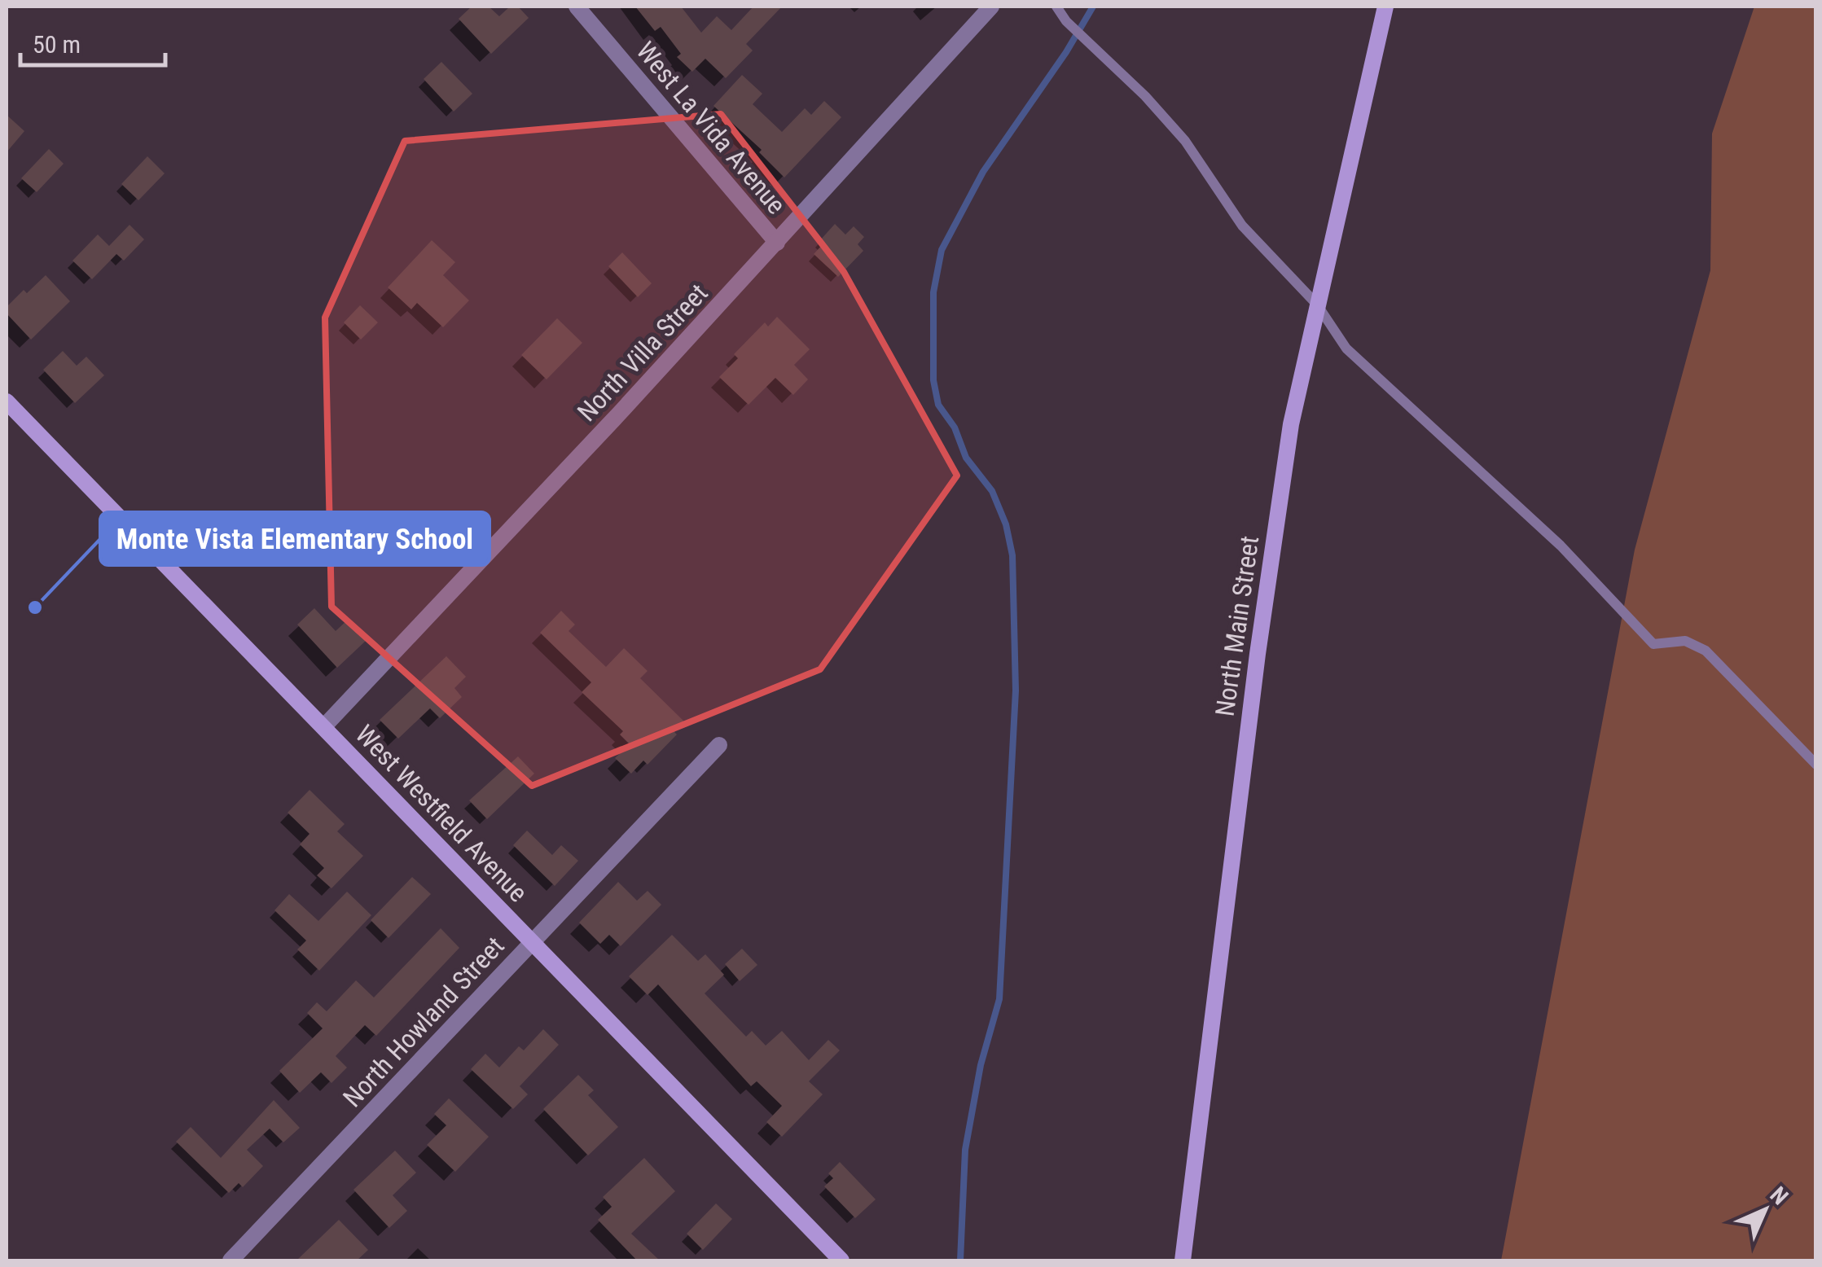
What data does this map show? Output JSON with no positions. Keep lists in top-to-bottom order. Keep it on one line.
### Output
{"streets":{"main road":["North Main Street","West Westfield Avenue"],"street":["West La Vida Avenue","North Villa Street","North Howland Street"]},"crossings":[["West La Vida Avenue","North Villa Street"],["North Villa Street","West Westfield Avenue"],["West Westfield Avenue","North Howland Street"]],"places":["Monte Vista Elementary School"],"scale_bar":"50 m","north":"top right"}
